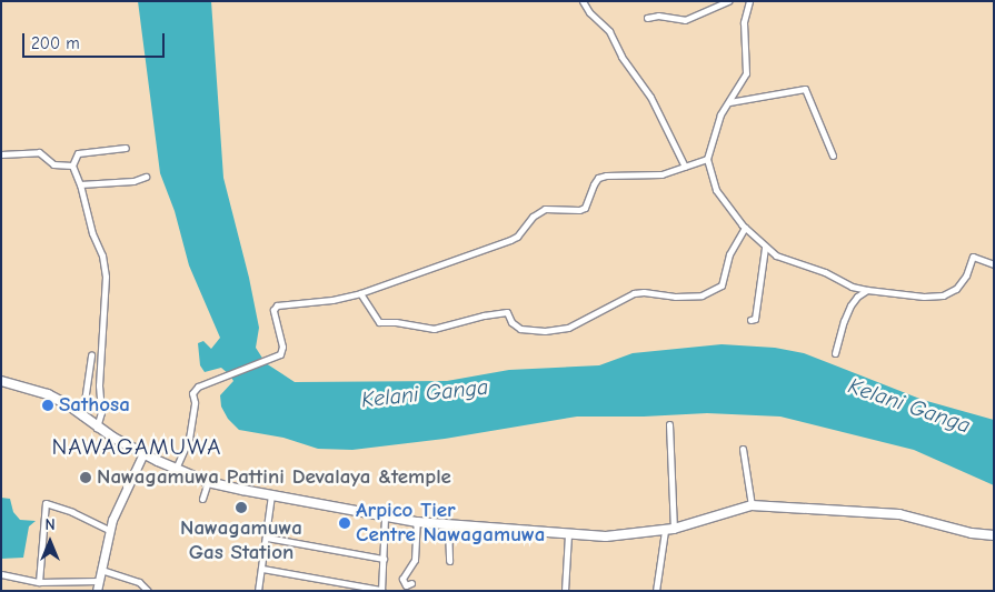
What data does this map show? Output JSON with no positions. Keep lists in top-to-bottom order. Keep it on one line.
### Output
{"districts":["NAWAGAMUWA"],"water":["Kelani Ganga"],"places":["Sathosa","Nawagamuwa Pattini Devalaya &temple","Nawagamuwa Gas Station","Arpico Tier Centre Nawagamuwa"],"scale_bar":"200 m","north":"top"}
